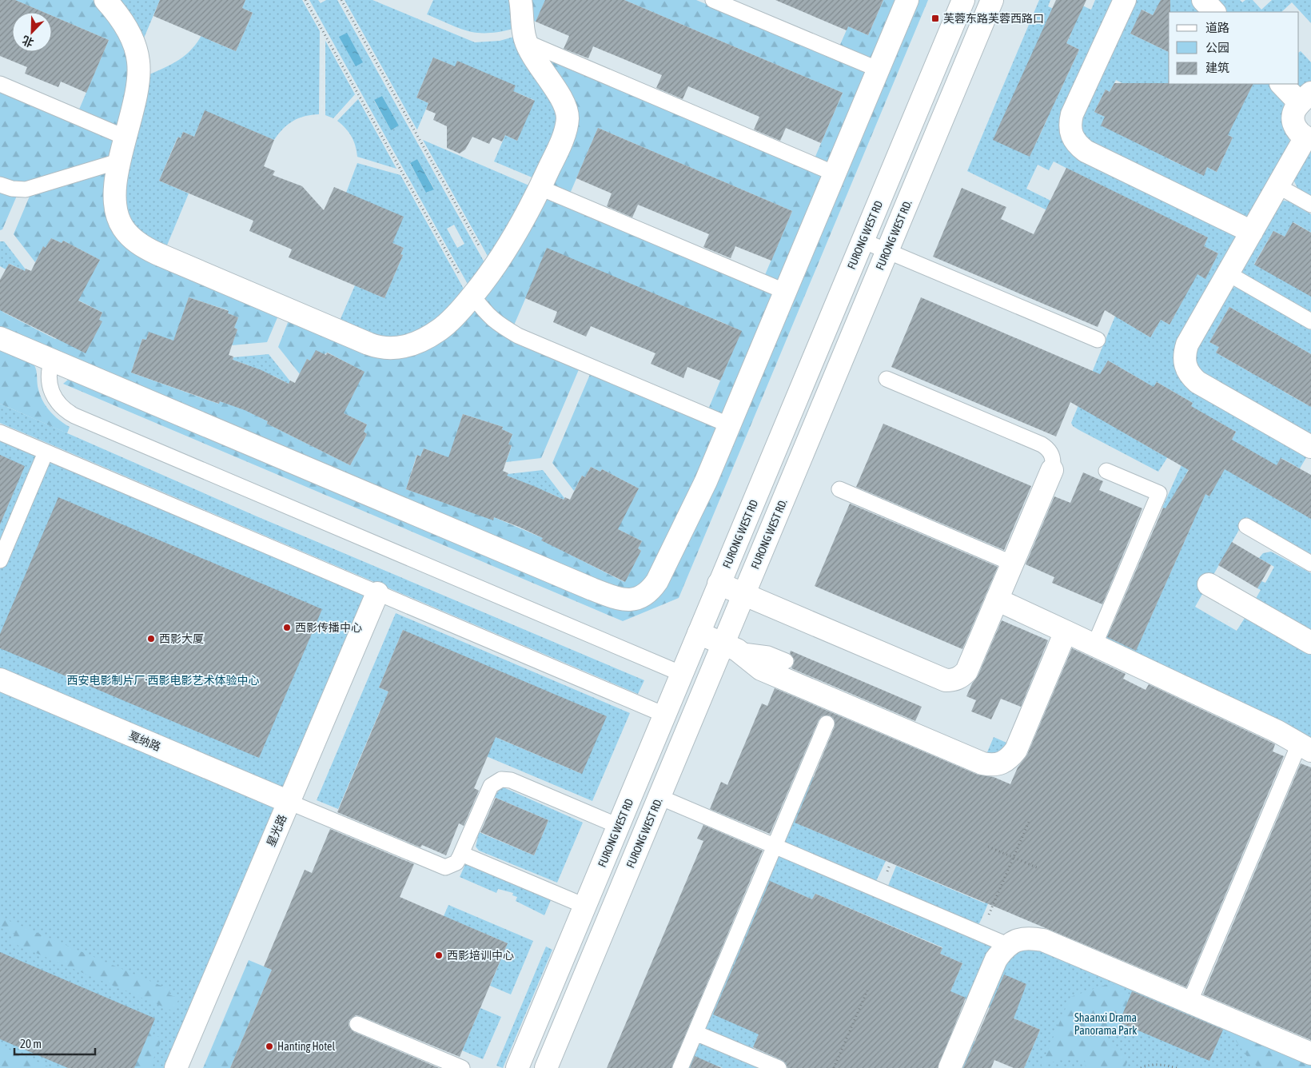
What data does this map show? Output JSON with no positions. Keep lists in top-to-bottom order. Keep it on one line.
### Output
{"streets":{"street":["FURONG WEST RD","FURONG WEST RD.","戛纳路","星光路"]},"crossings":[["戛纳路","星光路"]],"parks":["西安电影制片厂·西影电影艺术体验中心","Shaanxi Drama Panorama Park"],"places":{"transit":["芙蓉东路芙蓉西路口"],"other":["西影传播中心","西影大厦","西影培训中心","Hanting Hotel"]},"legend":["道路","公园","建筑"],"scale_bar":"20 m","north":"bottom left"}
